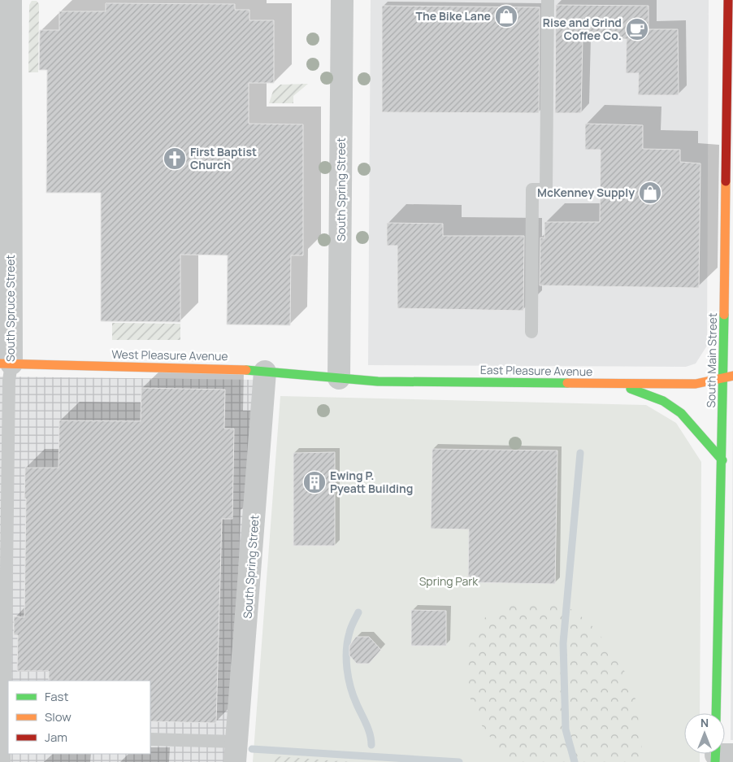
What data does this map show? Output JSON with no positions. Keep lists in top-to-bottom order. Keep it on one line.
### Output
{"streets":{"street":["South Spring Street","South Spruce Street","West Pleasure Avenue","South Main Street","East Pleasure Avenue"]},"crossings":[["South Spring Street","West Pleasure Avenue"],["South Spring Street","East Pleasure Avenue"],["South Spruce Street","West Pleasure Avenue"],["West Pleasure Avenue","East Pleasure Avenue"],["South Main Street","East Pleasure Avenue"]],"parks":["Spring Park"],"places":{"shop":["The Bike Lane","McKenney Supply"],"cafe":["Rise and Grind Coffee Co."],"church":["First Baptist Church"],"building":["Ewing P. Pyeatt Building"]},"legend":["Fast","Slow","Jam"],"north":"top"}
